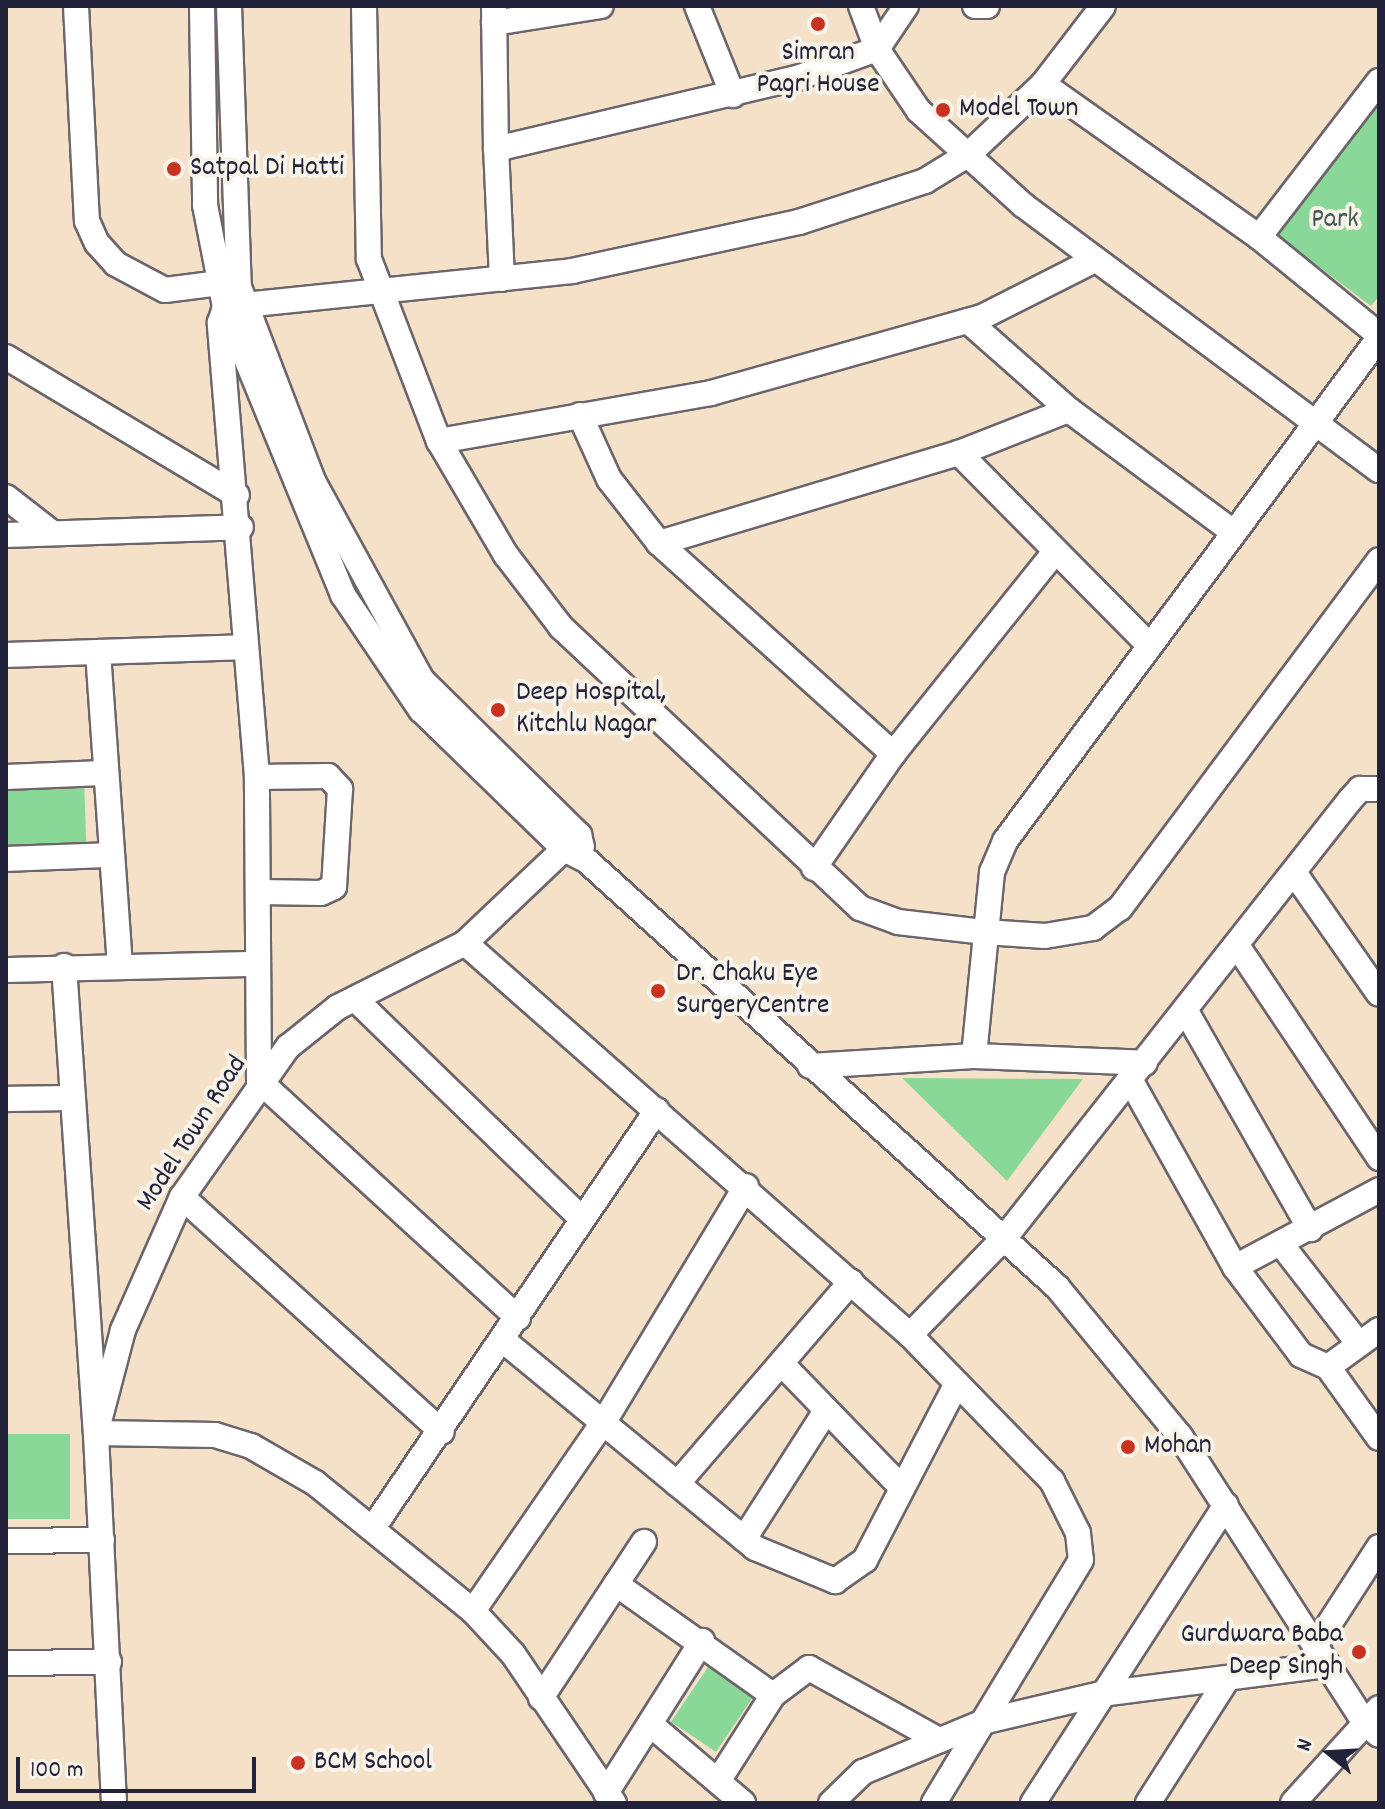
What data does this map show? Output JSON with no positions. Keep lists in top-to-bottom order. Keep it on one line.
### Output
{"streets":{"street":["Model Town Road"]},"parks":["Park"],"places":["Simran Pagri House","Model Town","Satpal Di Hatti","Deep Hospital, Kitchlu Nagar","Dr. Chaku Eye SurgeryCentre","Mohan","Gurdwara Baba Deep Singh","BCM School"],"scale_bar":"100 m","north":"left"}
